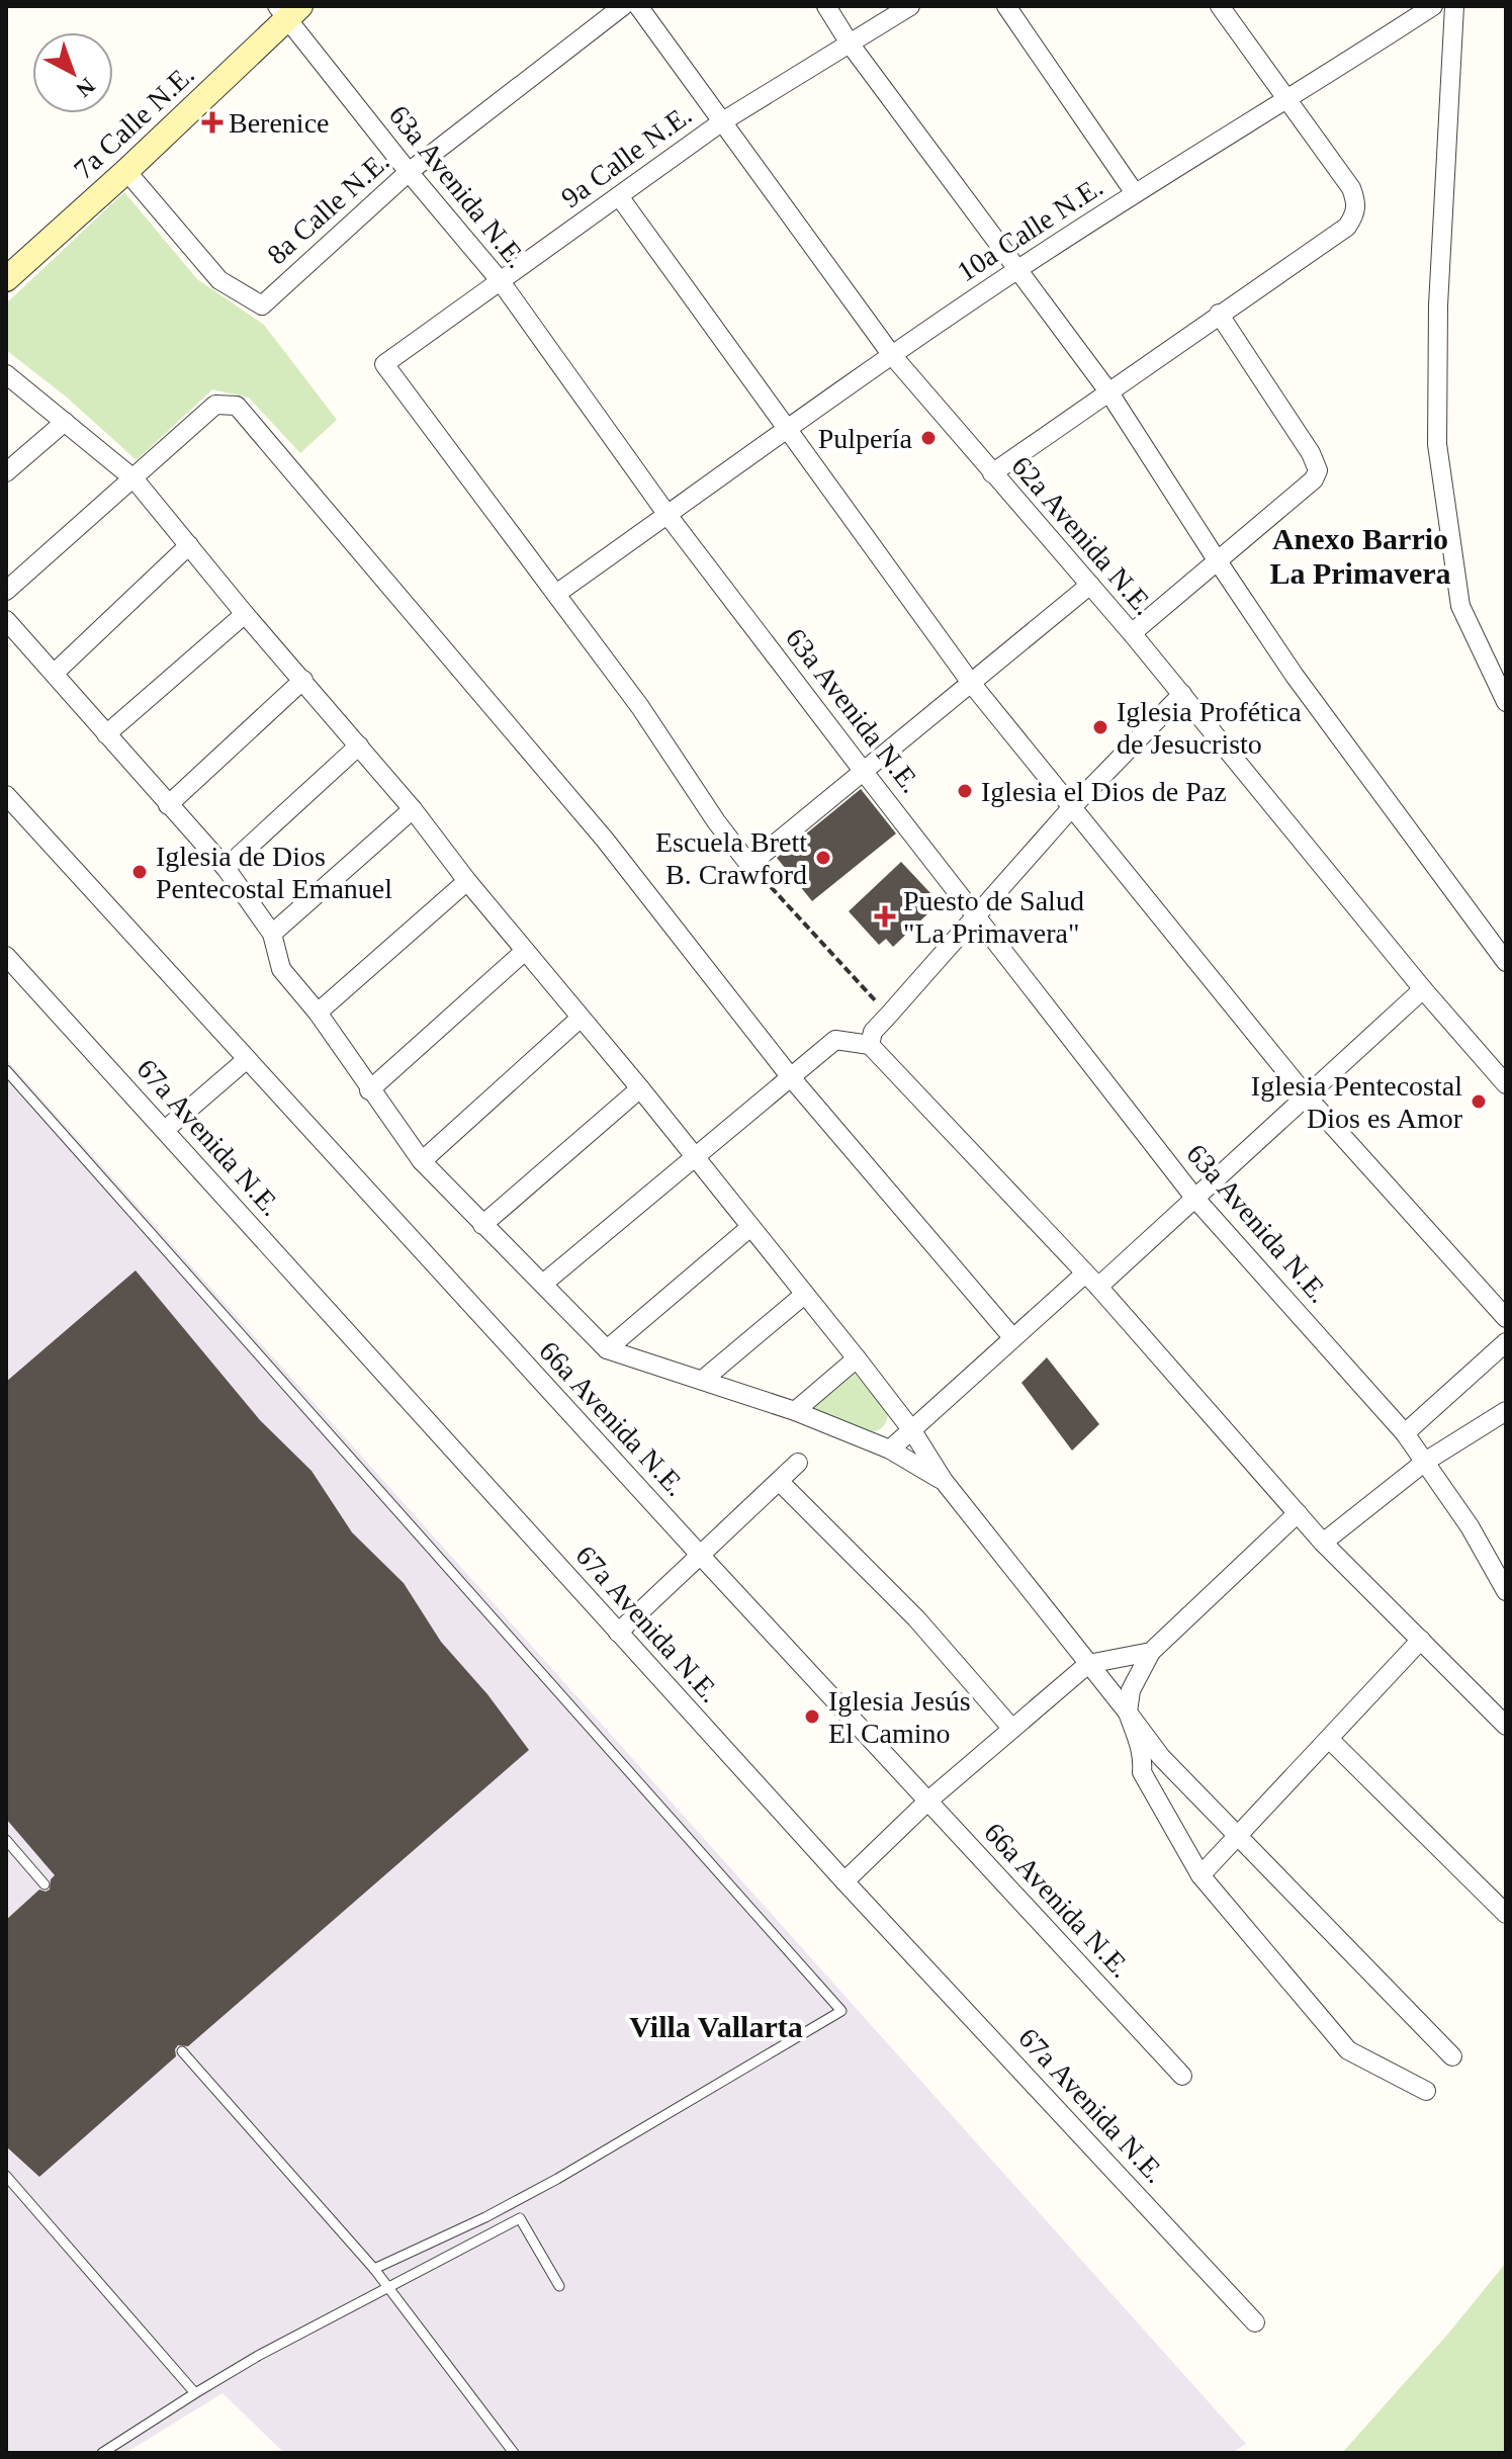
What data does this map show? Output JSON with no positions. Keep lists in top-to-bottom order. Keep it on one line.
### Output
{"streets":{"street":["7a Calle N.E.","9a Calle N.E.","63a Avenida N.E.","8a Calle N.E.","10a Calle N.E.","62a Avenida N.E.","67a Avenida N.E.","66a Avenida N.E."]},"crossings":[["7a Calle N.E.","63a Avenida N.E."],["7a Calle N.E.","8a Calle N.E."],["9a Calle N.E.","63a Avenida N.E."],["9a Calle N.E.","10a Calle N.E."],["9a Calle N.E.","62a Avenida N.E."],["63a Avenida N.E.","8a Calle N.E."],["63a Avenida N.E.","10a Calle N.E."],["10a Calle N.E.","62a Avenida N.E."]],"districts":["Anexo Barrio La Primavera","Villa Vallarta"],"places":{"health":["Berenice","Puesto de Salud \"La Primavera\""],"other":["Pulpería","Iglesia Profética de Jesucristo","Iglesia el Dios de Paz","Escuela Brett B. Crawford","Iglesia de Dios Pentecostal Emanuel","Iglesia Pentecostal Dios es Amor","Iglesia Jesús El Camino"]},"north":"bottom right"}
